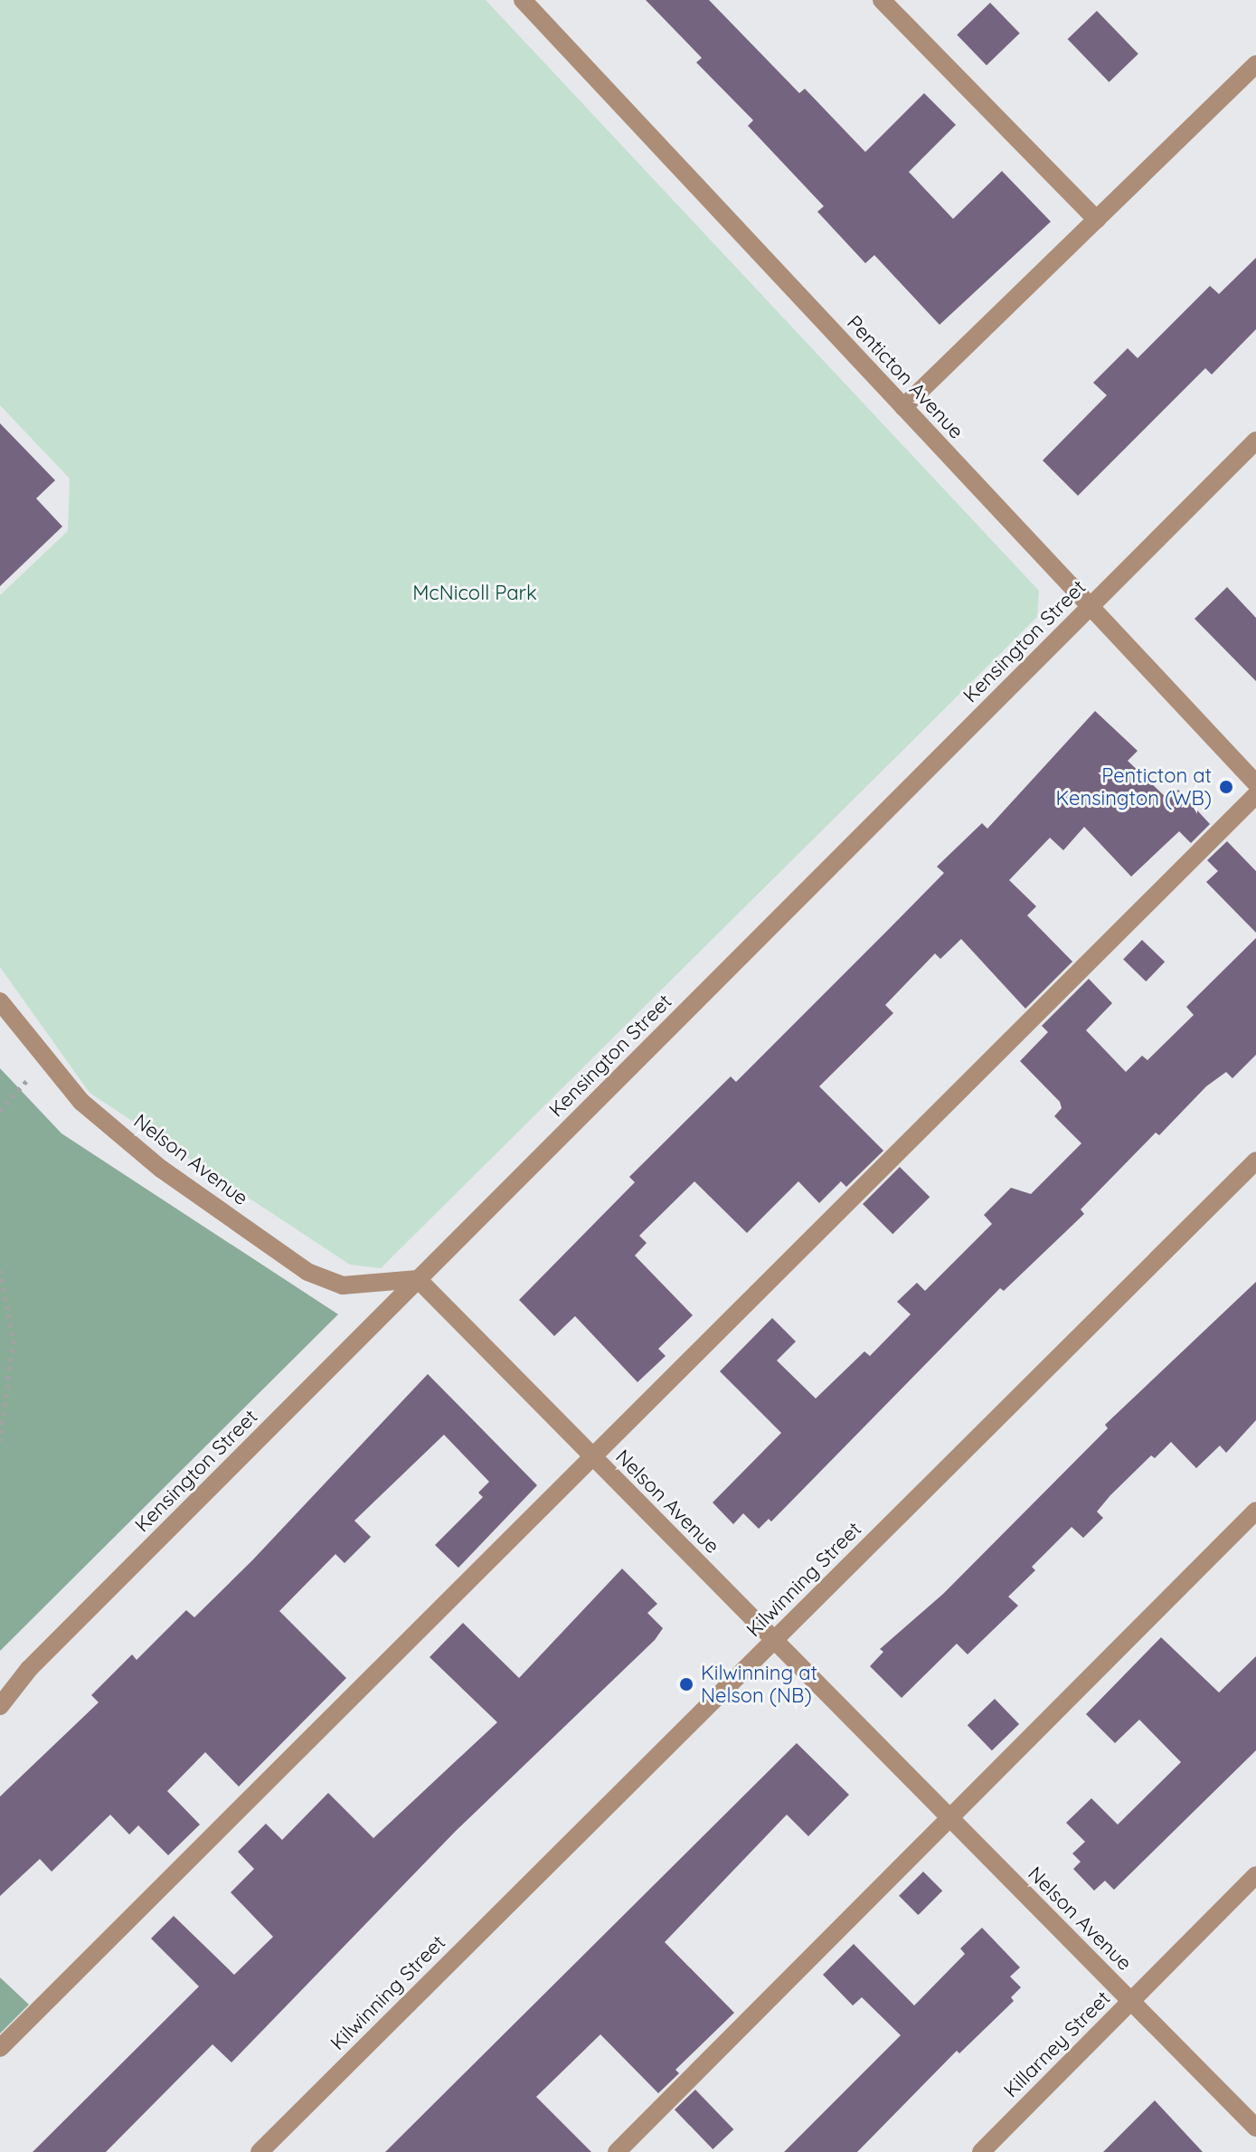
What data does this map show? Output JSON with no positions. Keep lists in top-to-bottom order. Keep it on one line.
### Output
{"streets":{"street":["Penticton Avenue","Kensington Street","Nelson Avenue","Kilwinning Street","Killarney Street"]},"crossings":[["Penticton Avenue","Kensington Street"],["Kensington Street","Nelson Avenue"],["Nelson Avenue","Kilwinning Street"],["Nelson Avenue","Killarney Street"]],"parks":["McNicoll Park"],"places":["Penticton at Kensington (WB)","Kilwinning at Nelson (NB)"]}
